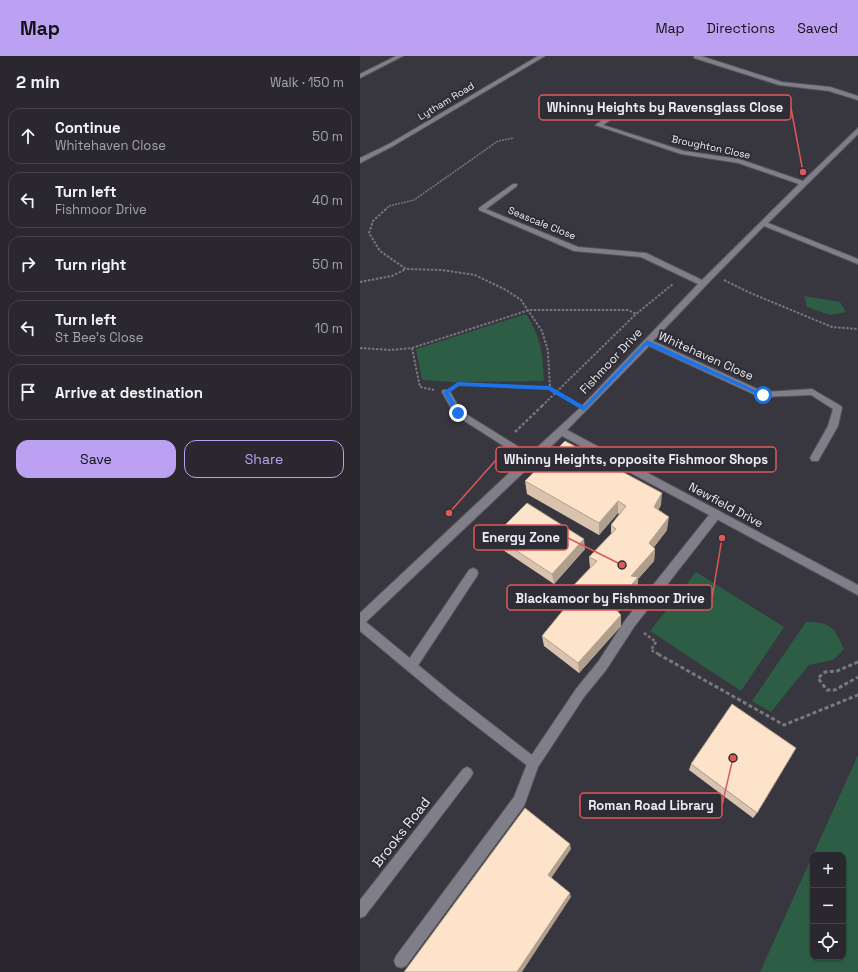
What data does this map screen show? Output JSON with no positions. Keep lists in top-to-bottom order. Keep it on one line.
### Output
{"streets":{"street":["Lytham Road","Broughton Close","Seascale Close","Whitehaven Close","Fishmoor Drive","Newfield Drive","Brooks Road"]},"crossings":[["Broughton Close","Fishmoor Drive"],["Seascale Close","Fishmoor Drive"],["Whitehaven Close","Fishmoor Drive"],["Fishmoor Drive","Newfield Drive"]],"places":["Whinny Heights by Ravensglass Close","Whinny Heights, opposite Fishmoor Shops","Blackamoor by Fishmoor Drive","Energy Zone","Roman Road Library"],"page":{"header":"Map","nav":["Map","Directions","Saved"],"heading":["2 min","Walk · 150 m"],"list":[["Continue","Whitehaven Close","50 m"],["Turn left","Fishmoor Drive","40 m"],["Turn right","50 m"],["Turn left","St Bee's Close","10 m"],"Arrive at destination"],"buttons":["Save","Share"],"map_buttons":["+","−"]}}
